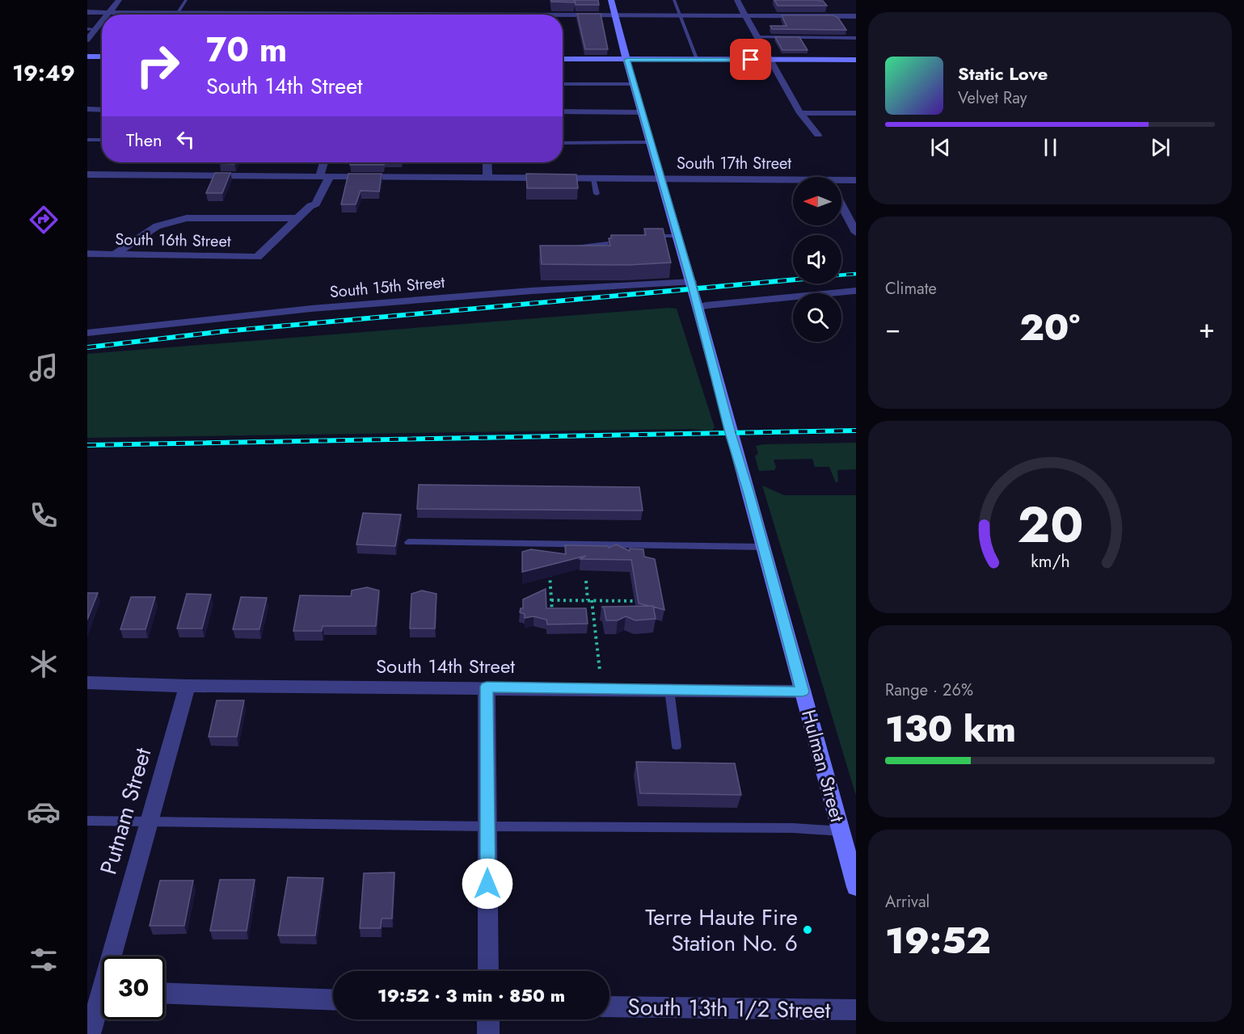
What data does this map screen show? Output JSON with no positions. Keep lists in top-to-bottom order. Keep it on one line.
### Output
{"streets":{"street":["South 17th Street","South 16th Street","South 15th Street","South 14th Street","Hulman Street","Putnam Street","South 13th 1/2 Street"]},"crossings":[["South 17th Street","Hulman Street"],["South 15th Street","Hulman Street"],["South 14th Street","Hulman Street"],["South 14th Street","Putnam Street"]],"places":["Terre Haute Fire Station No. 6"],"north":"left","page":{"tabs":"19:49","turn":["70 m","South 14th Street"],"song":["Static Love","Velvet Ray"],"then":"Then","tile":["Climate",["Range · 26%","130 km"],["Arrival","19:52"]],"heat":["−","20°","+"],"limit":"30","trip":"19:52 · 3 min · 850 m","gauge":["20","km/h"]}}
